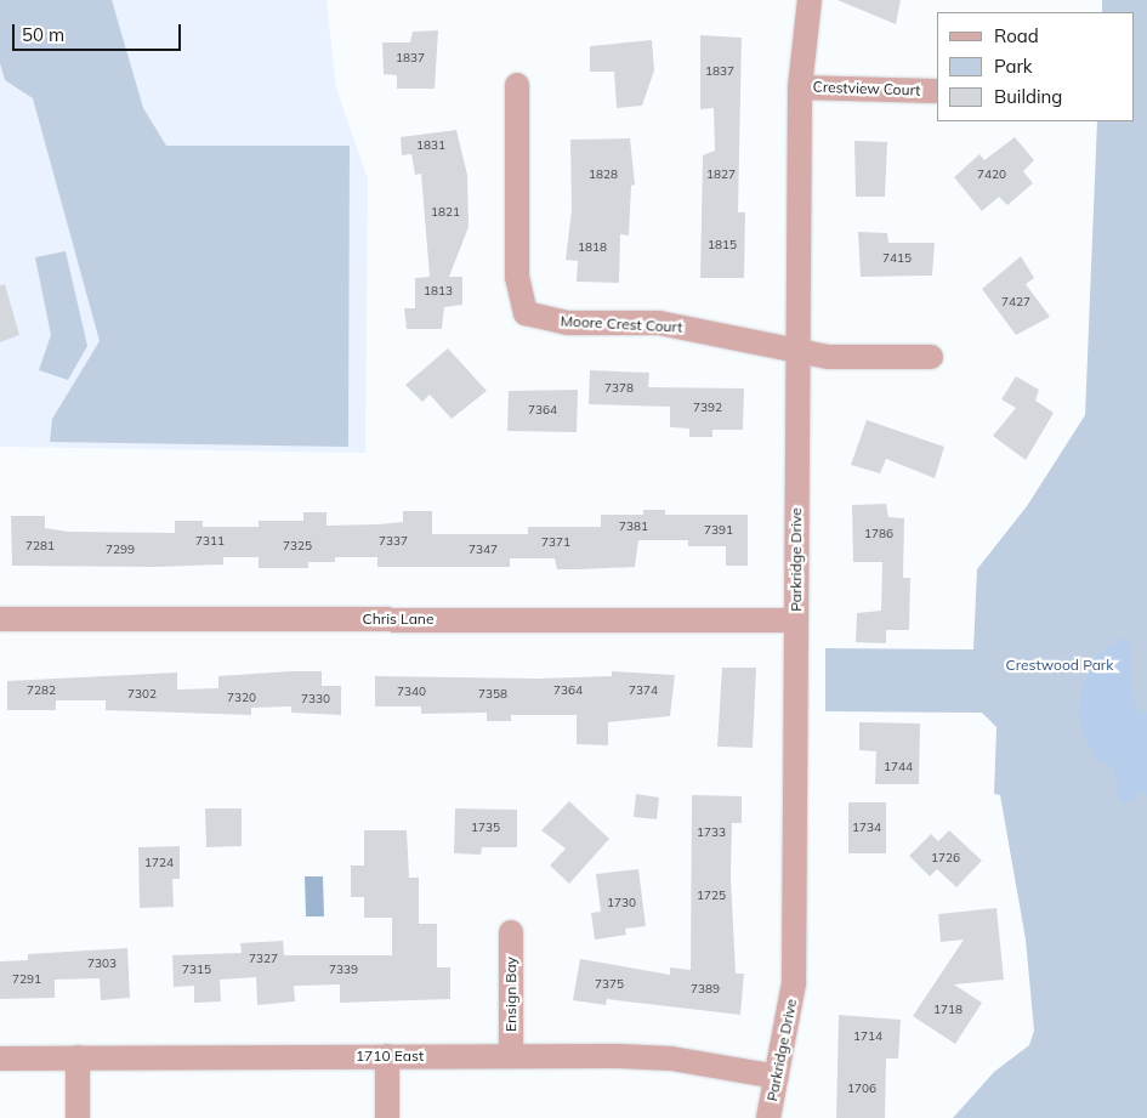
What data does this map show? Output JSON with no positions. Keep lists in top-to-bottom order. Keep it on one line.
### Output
{"streets":{"street":["Crestview Court","Moore Crest Court","Parkridge Drive","Chris Lane","Ensign Bay","1710 East"]},"crossings":[["Crestview Court","Parkridge Drive"],["Moore Crest Court","Parkridge Drive"],["Parkridge Drive","Chris Lane"],["Parkridge Drive","1710 East"],["Ensign Bay","1710 East"]],"parks":["Crestwood Park"],"house_numbers":["1837","1837","1831","1828","1827","7420","1821","1815","1818","7415","1813","7427","7378","7392","7364","7381","7391","1786","7311","7337","7371","7281","7325","7299","7347","7282","7364","7374","7340","7302","7358","7320","7330","1744","1735","1734","1733","1726","1724","1725","1730","7327","7303","7315","7339","7291","7375","7389","1718","1714","1706"],"legend":["Road","Park","Building"],"scale_bar":"50 m"}
